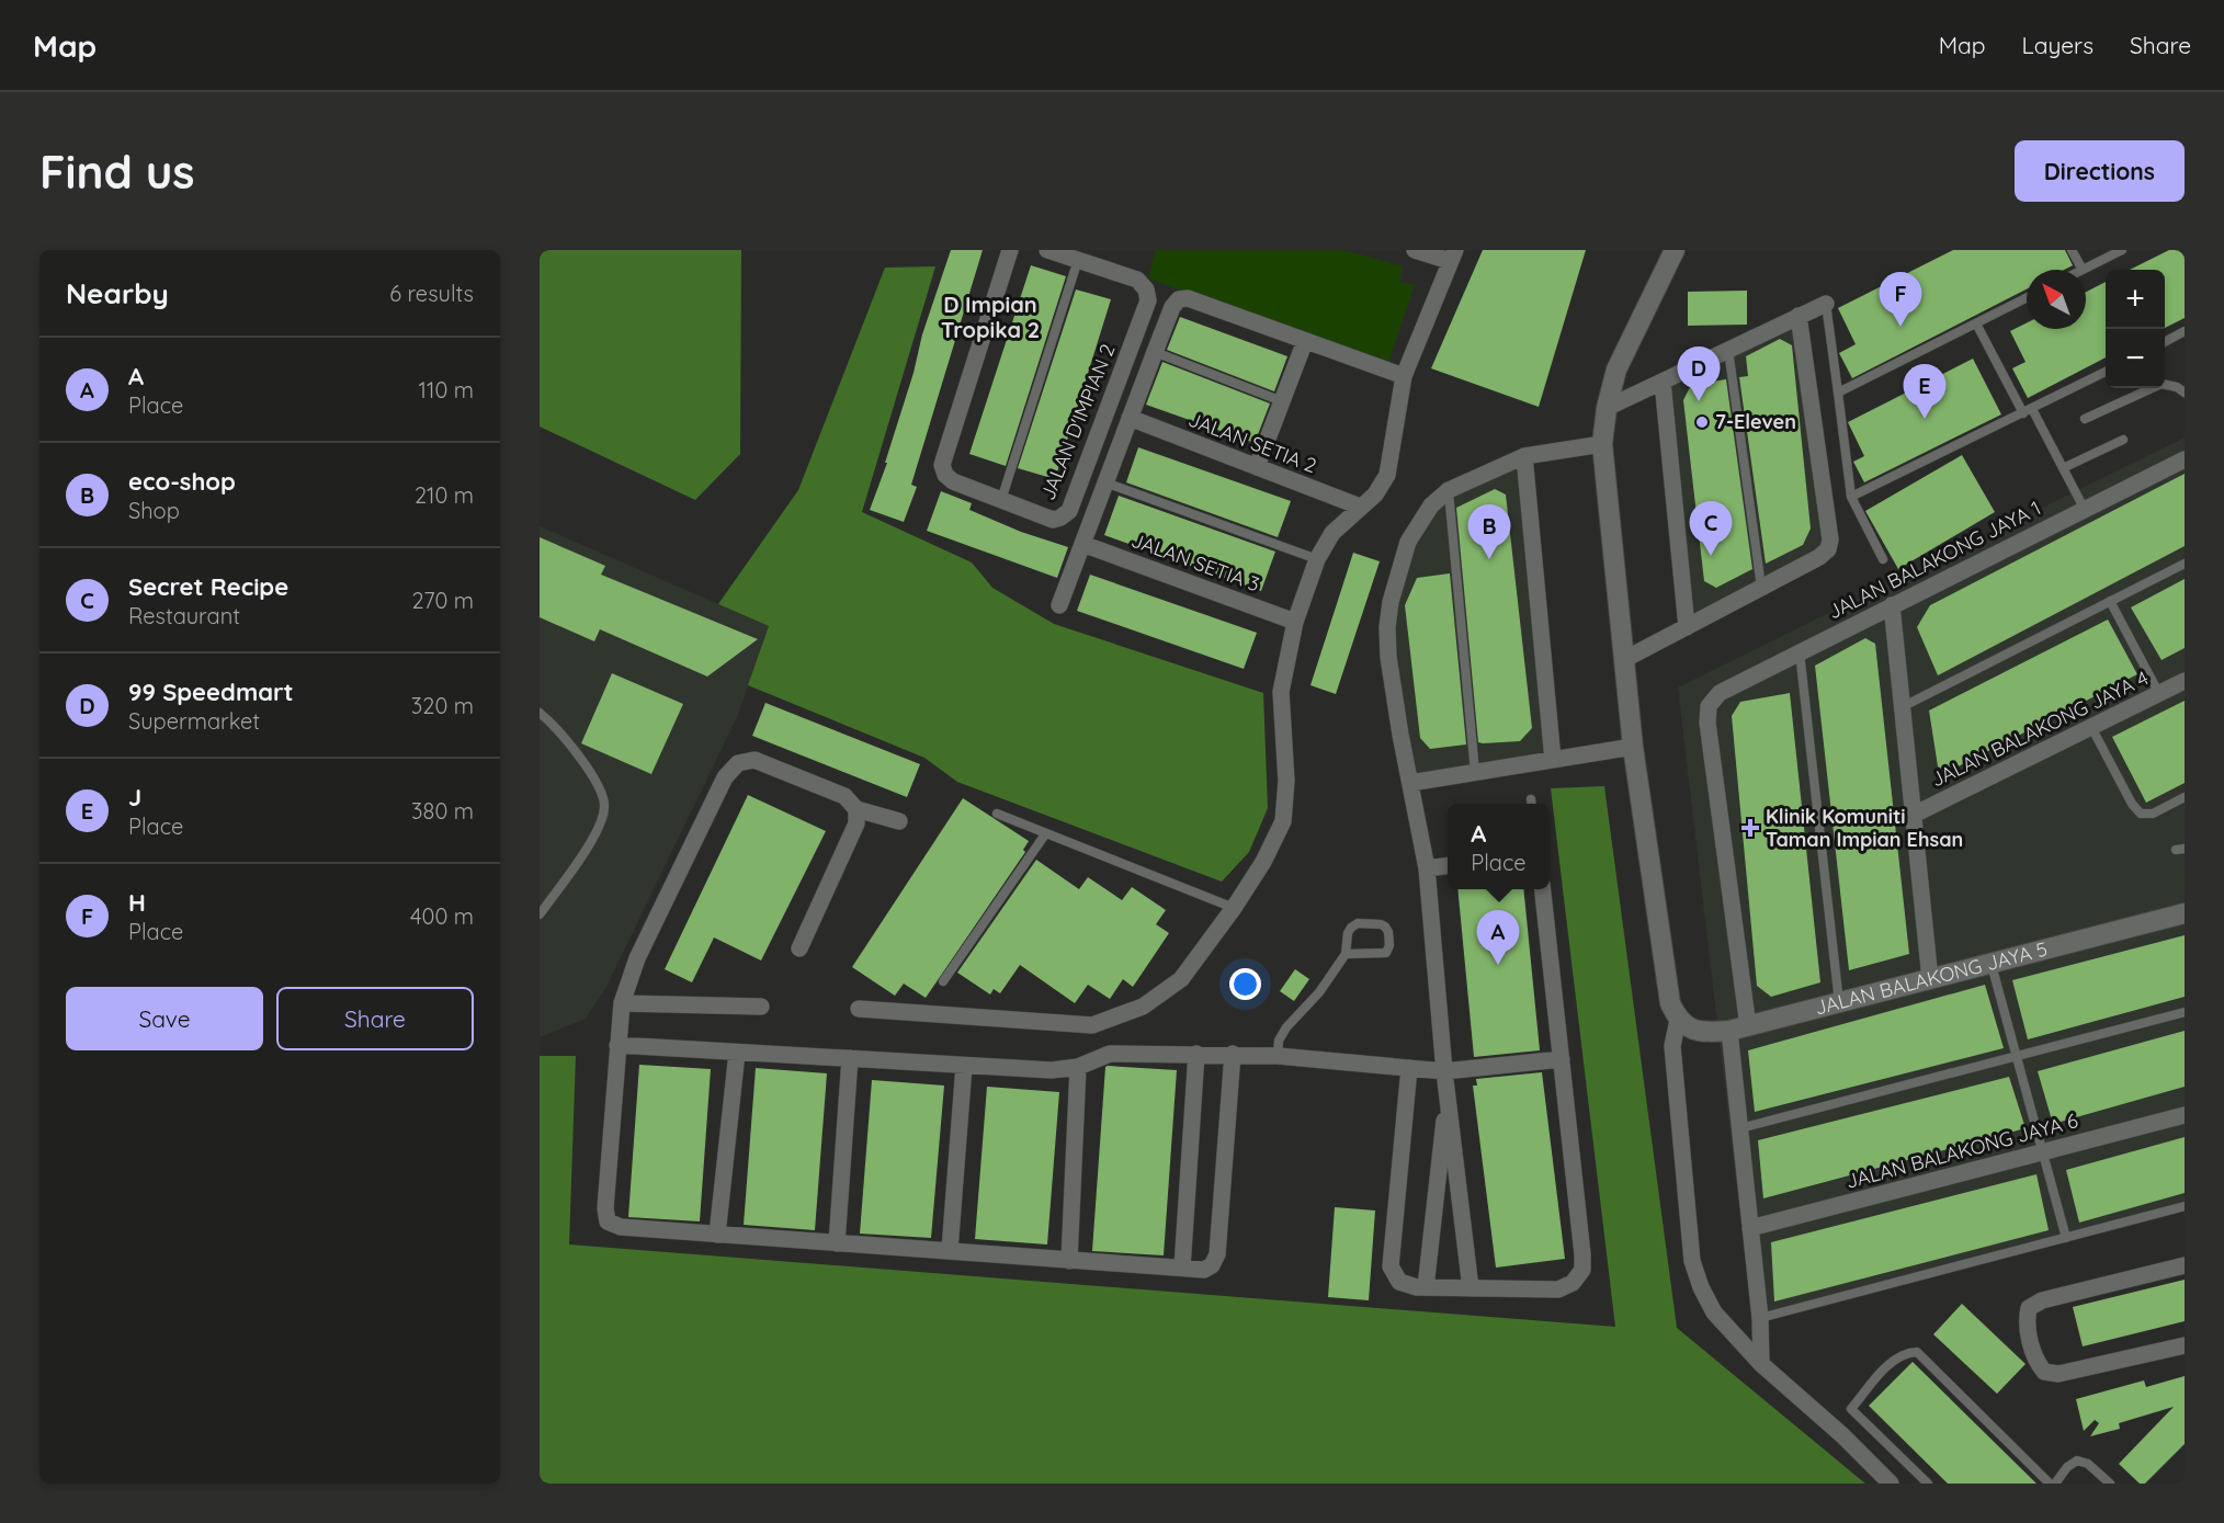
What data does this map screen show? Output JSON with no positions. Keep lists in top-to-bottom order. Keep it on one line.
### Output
{"streets":{"street":["JALAN D'IMPIAN 2","JALAN SETIA 2","JALAN BALAKONG JAYA 1","JALAN SETIA 3","JALAN BALAKONG JAYA 4","JALAN BALAKONG JAYA 5","JALAN BALAKONG JAYA 6"]},"crossings":[["JALAN BALAKONG JAYA 1","JALAN BALAKONG JAYA 5"]],"districts":["D Impian Tropika 2"],"places":{"other":["7-Eleven"],"health":["Klinik Komuniti Taman Impian Ehsan"]},"north":"top left","page":{"header":"Map","nav":["Map","Layers","Share"],"buttons":["Directions",["Save","Share"]],"title":"Find us","heading":["Nearby","6 results"],"map_buttons":["+","−"],"pins":["F","D","E","C","B","A"],"list":[{"mark":"A","name":"A","note":"Place","value":"110 m"},{"mark":"B","name":"eco-shop","note":"Shop","value":"210 m"},{"mark":"C","name":"Secret Recipe","note":"Restaurant","value":"270 m"},{"mark":"D","name":"99 Speedmart","note":"Supermarket","value":"320 m"},{"mark":"E","name":"J","note":"Place","value":"380 m"},{"mark":"F","name":"H","note":"Place","value":"400 m"}],"popup":["A","Place"]}}
